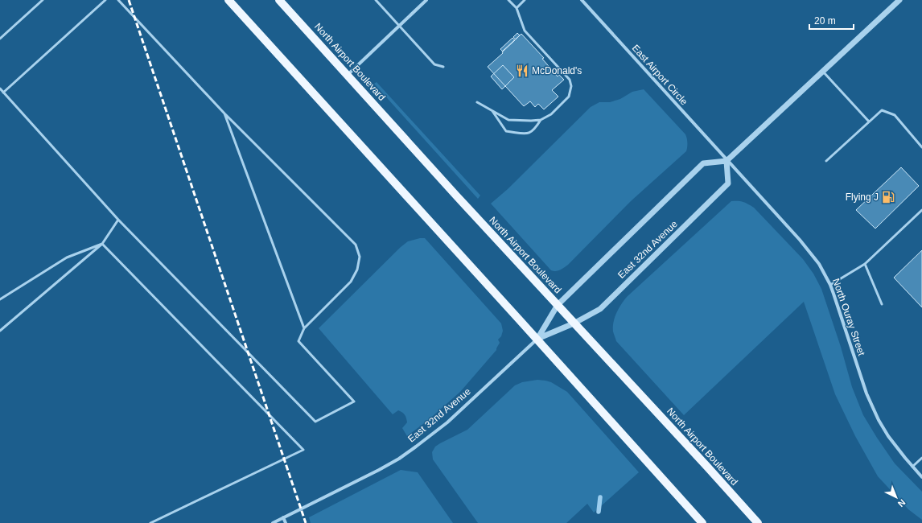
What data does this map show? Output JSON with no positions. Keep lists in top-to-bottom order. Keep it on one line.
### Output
{"streets":{"main road":["North Airport Boulevard"],"street":["East Airport Circle","East 32nd Avenue","North Ouray Street"]},"crossings":[["North Airport Boulevard","East 32nd Avenue"],["East Airport Circle","East 32nd Avenue"],["East Airport Circle","North Ouray Street"],["East 32nd Avenue","North Ouray Street"]],"places":{"restaurant":["McDonald's"],"fuel station":["Flying J"]},"scale_bar":"20 m","north":"bottom right"}
